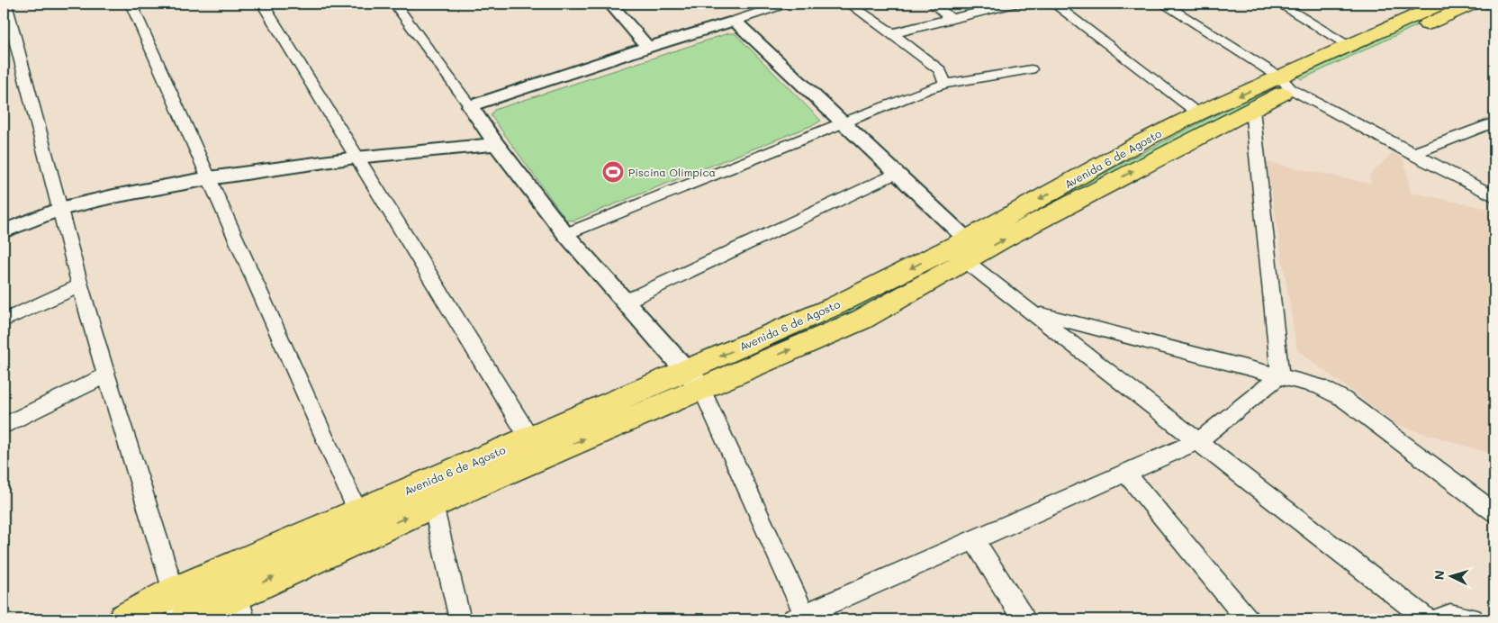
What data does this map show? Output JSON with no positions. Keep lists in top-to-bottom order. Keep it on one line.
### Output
{"streets":{"highway":["Avenida 6 de Agosto"]},"places":{"sports":["Piscina Olímpica"]},"north":"left"}
